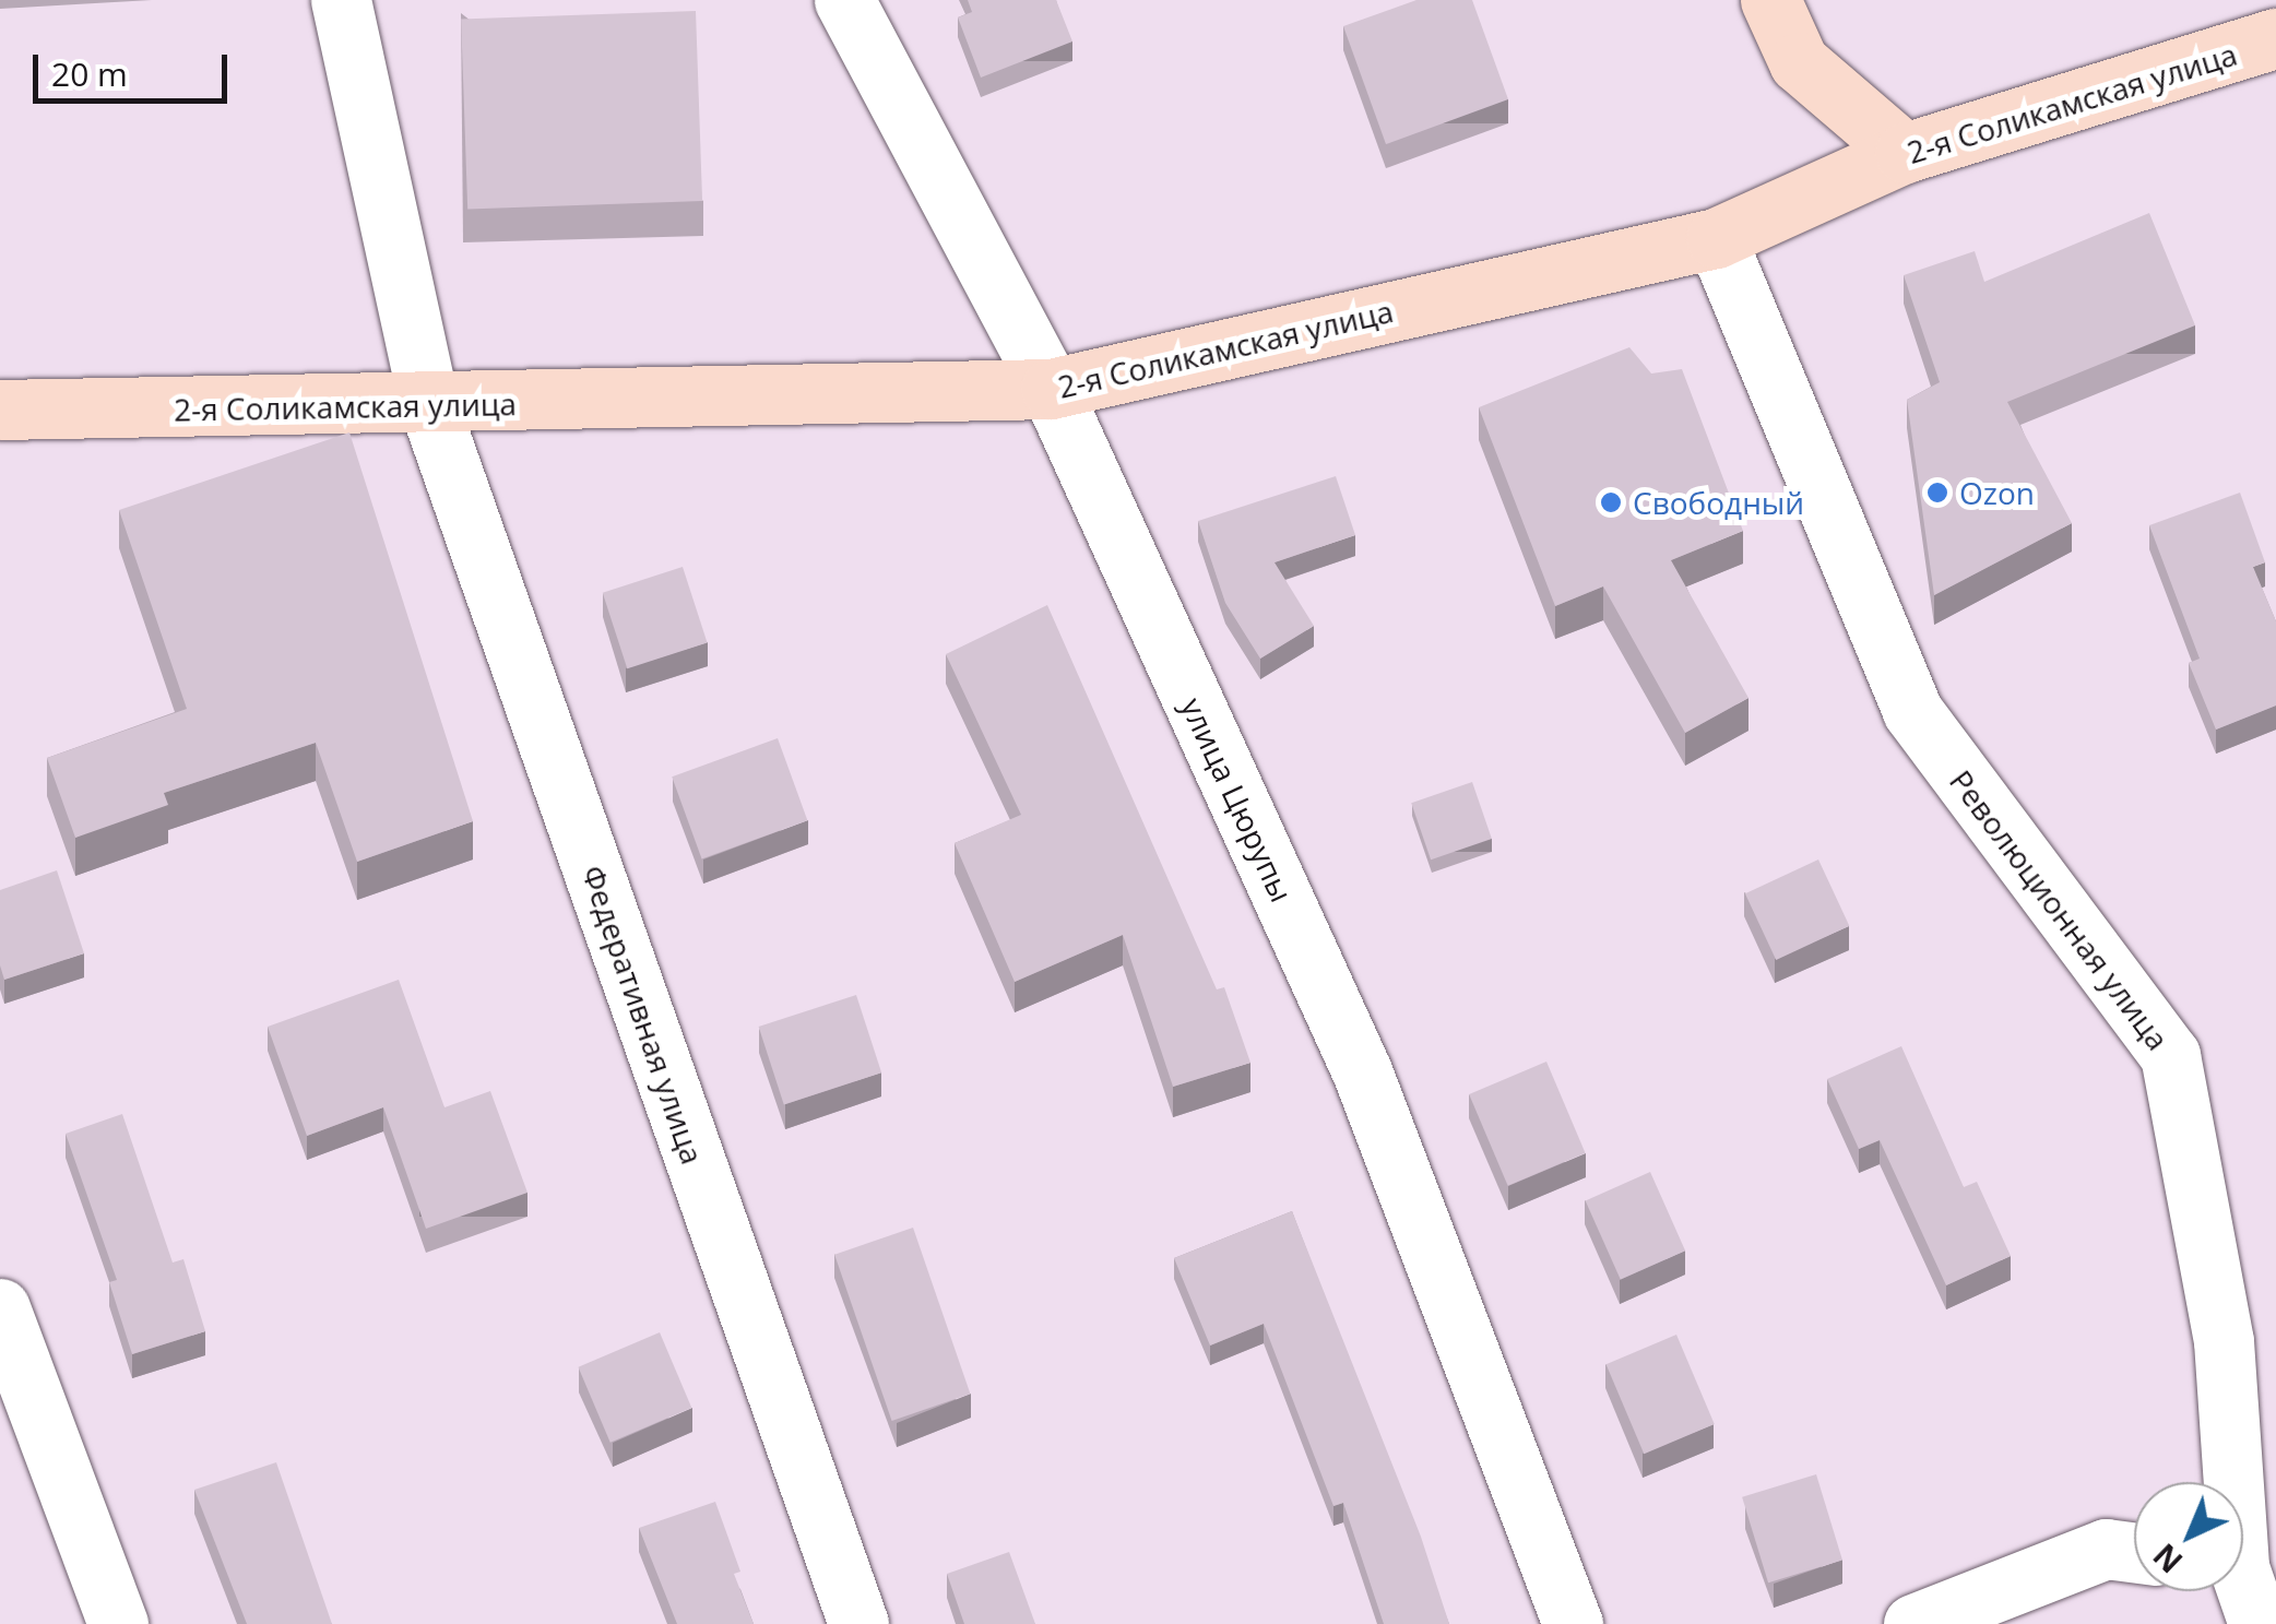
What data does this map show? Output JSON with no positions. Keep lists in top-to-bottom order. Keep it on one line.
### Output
{"streets":{"main road":["2-я Соликамская улица"],"street":["улица Цюрупы","Революционная улица","Федеративная улица"]},"crossings":[["2-я Соликамская улица","улица Цюрупы"],["2-я Соликамская улица","Революционная улица"],["2-я Соликамская улица","Федеративная улица"]],"places":["Ozon","Свободный"],"scale_bar":"20 m","north":"bottom left"}
